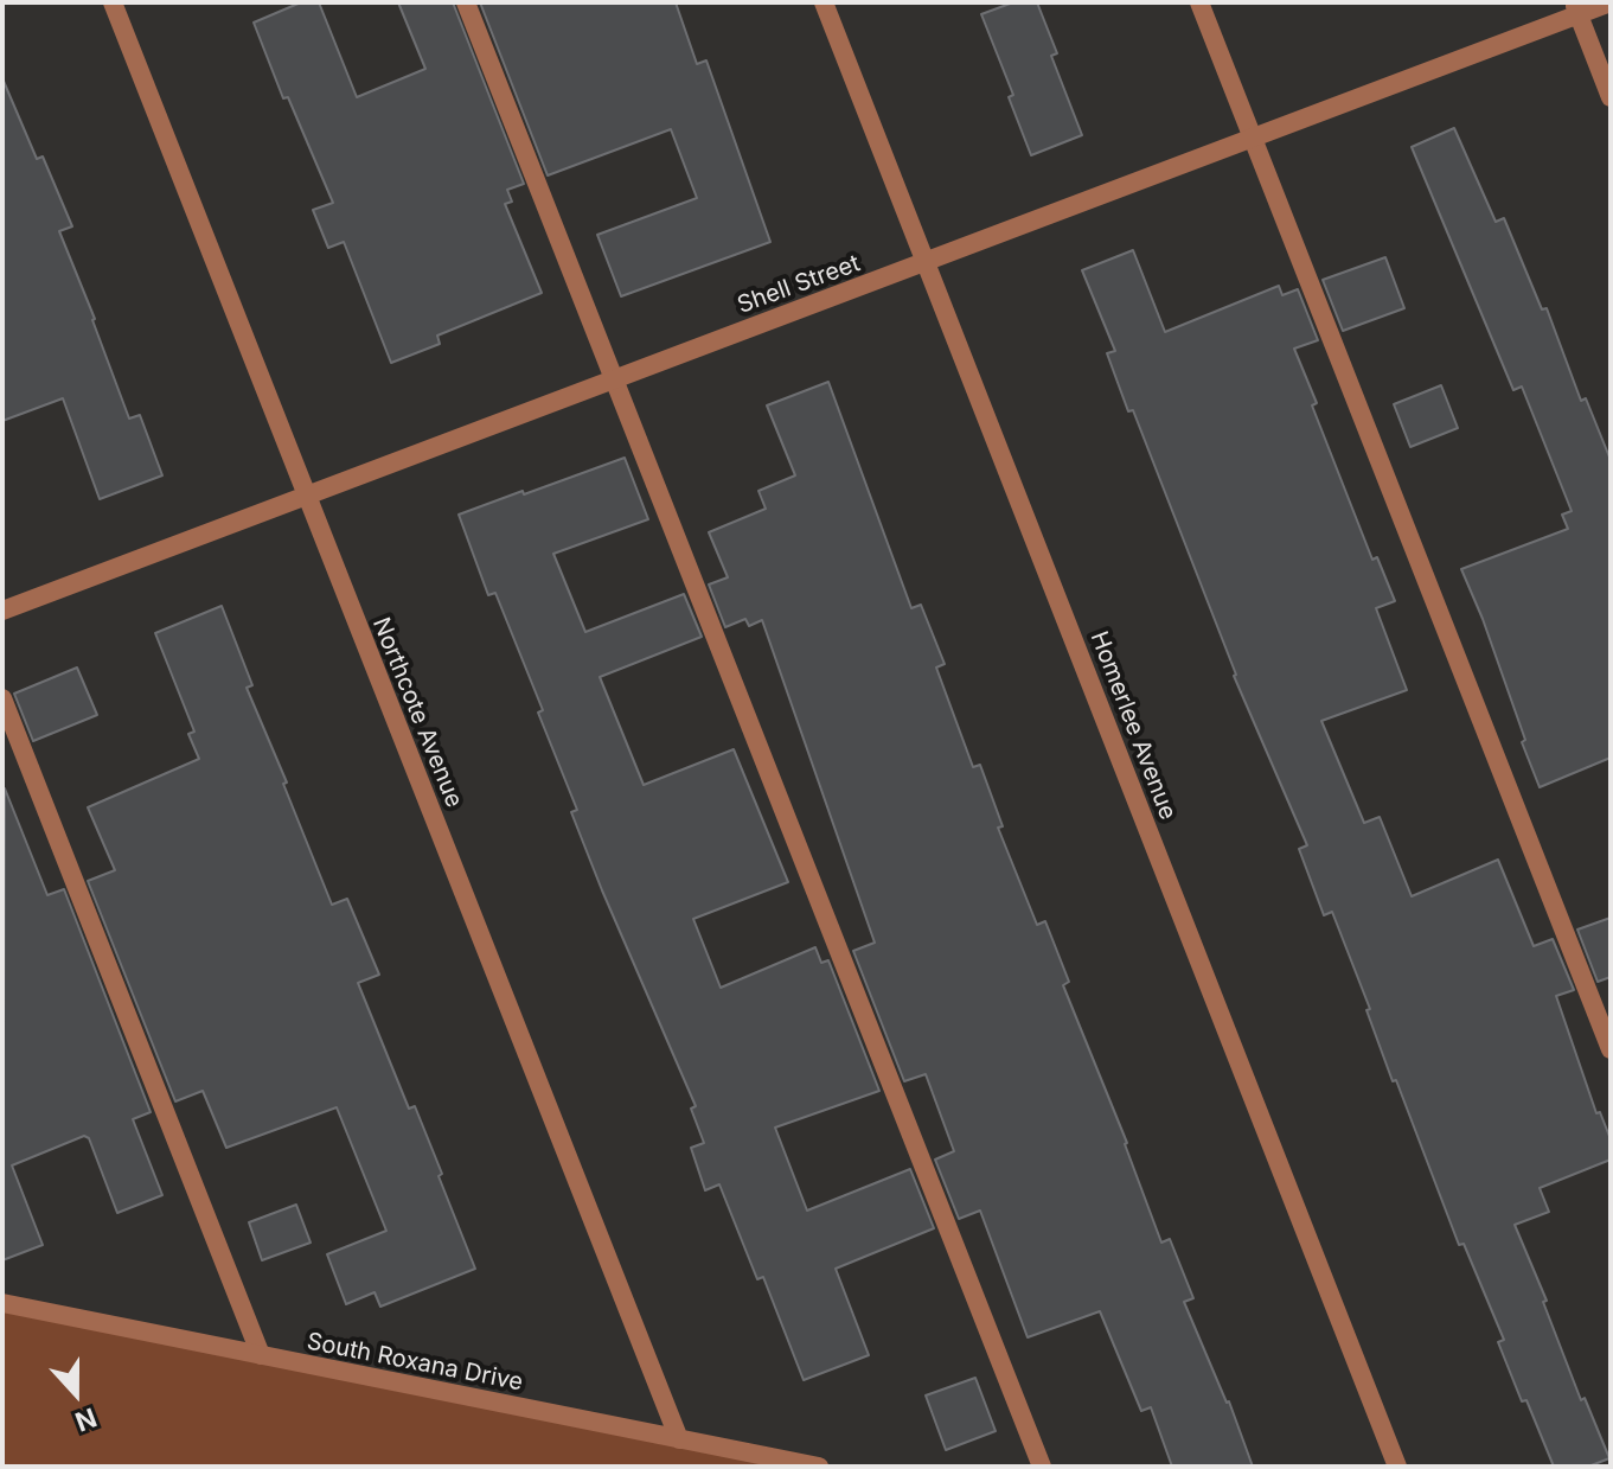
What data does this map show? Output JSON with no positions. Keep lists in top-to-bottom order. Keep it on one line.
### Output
{"streets":{"street":["Shell Street","Northcote Avenue","Homerlee Avenue","South Roxana Drive"]},"crossings":[["Shell Street","Northcote Avenue"],["Shell Street","Homerlee Avenue"],["Northcote Avenue","South Roxana Drive"]],"north":"bottom"}
